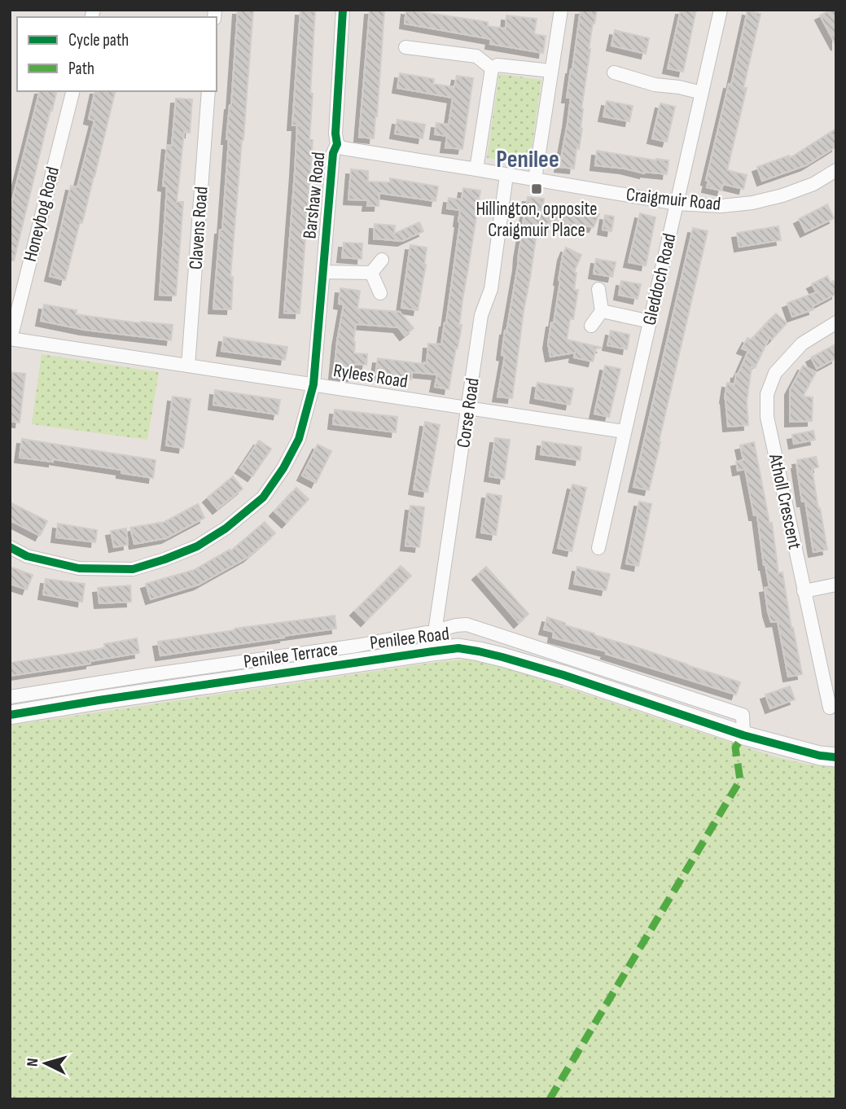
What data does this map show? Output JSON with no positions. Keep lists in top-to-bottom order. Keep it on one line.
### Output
{"streets":{"street":["Barshaw Road","Craigmuir Road","Honeybog Road","Clavens Road","Gleddoch Road","Rylees Road","Corse Road","Atholl Crescent","Penilee Road","Penilee Terrace"]},"crossings":[["Barshaw Road","Craigmuir Road"],["Barshaw Road","Rylees Road"],["Craigmuir Road","Gleddoch Road"],["Craigmuir Road","Corse Road"],["Honeybog Road","Rylees Road"],["Clavens Road","Rylees Road"],["Gleddoch Road","Rylees Road"],["Rylees Road","Corse Road"],["Corse Road","Penilee Road"],["Corse Road","Penilee Terrace"],["Penilee Road","Penilee Terrace"]],"districts":["Penilee"],"places":{"transit":["Hillington, opposite Craigmuir Place"]},"legend":["Cycle path","Path"],"north":"left"}
